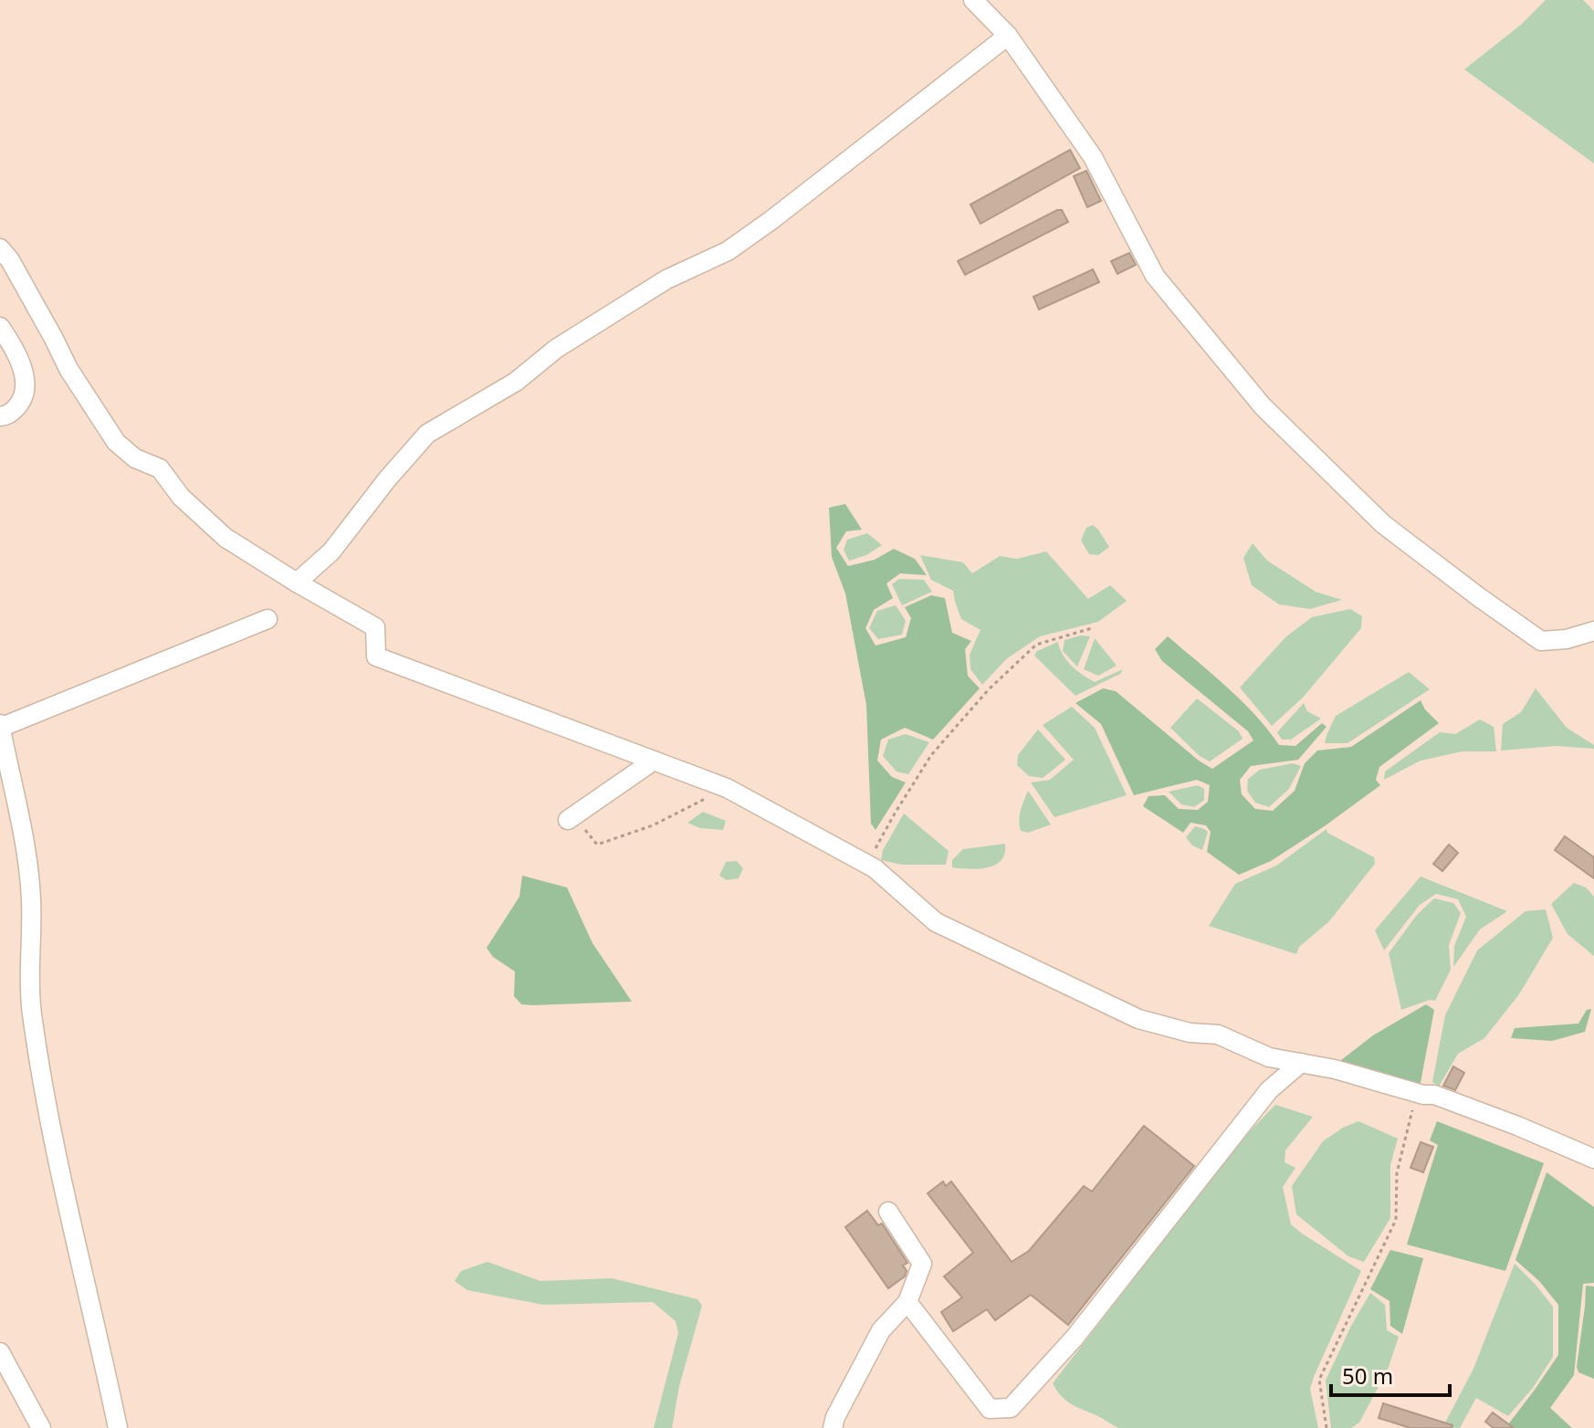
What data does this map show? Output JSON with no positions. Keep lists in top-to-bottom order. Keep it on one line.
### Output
{"scale_bar":"50 m"}
